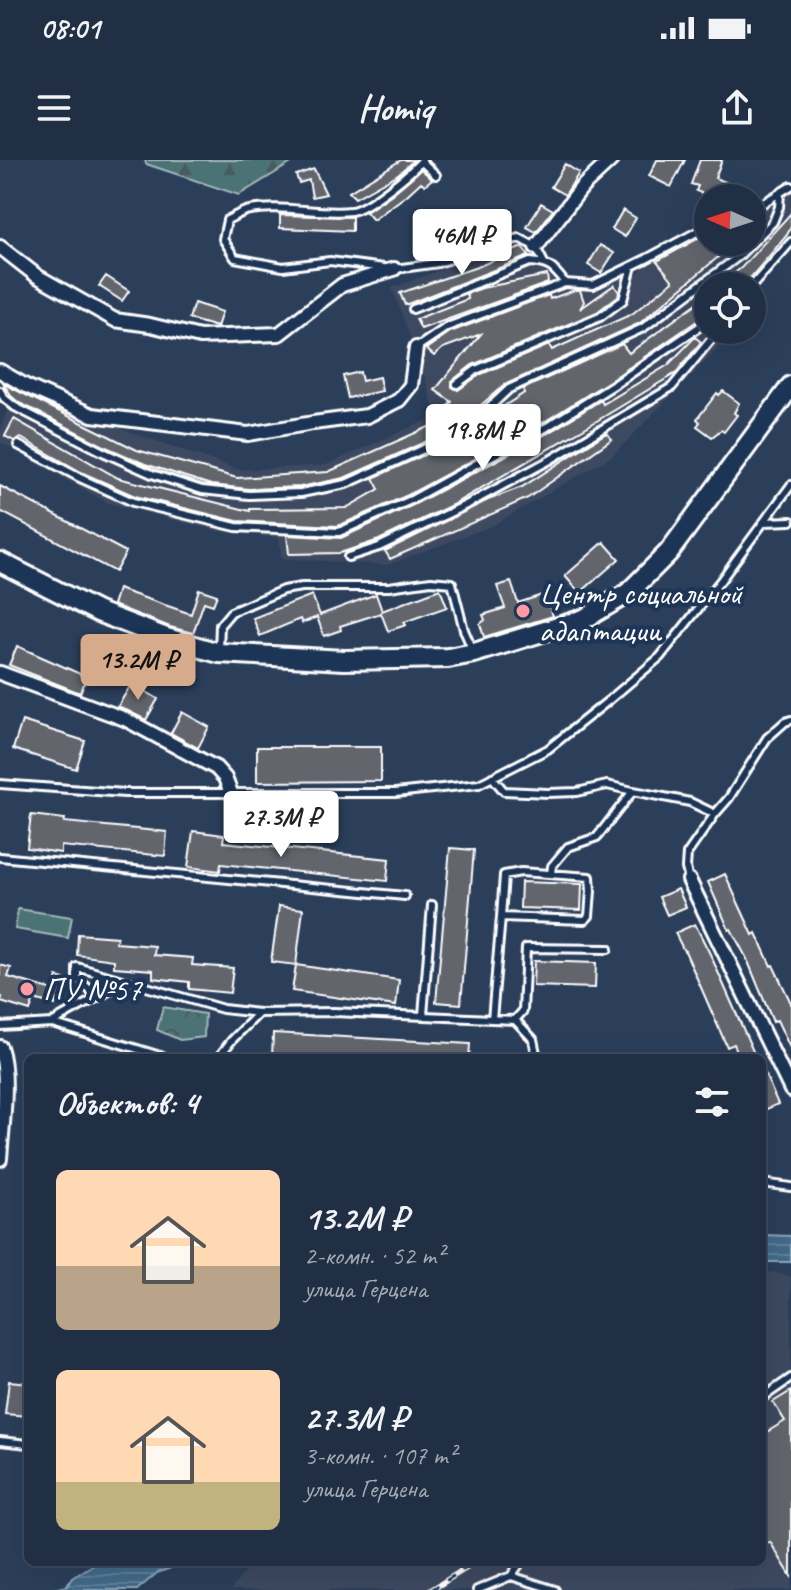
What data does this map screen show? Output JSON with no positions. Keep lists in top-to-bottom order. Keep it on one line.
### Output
{"places":["Центр социальной адаптации","ПУ №57"],"north":"left","page":{"status":"08:01","header":"Homiq","price":["46M ₽","19.8M ₽","13.2M ₽","27.3M ₽"],"heading":"Объектов: 4","list":[{"name":"13.2M ₽","note":"2-комн. · 52 m² · улица Герцена"},{"name":"27.3M ₽","note":"3-комн. · 107 m² · улица Герцена"}]}}
